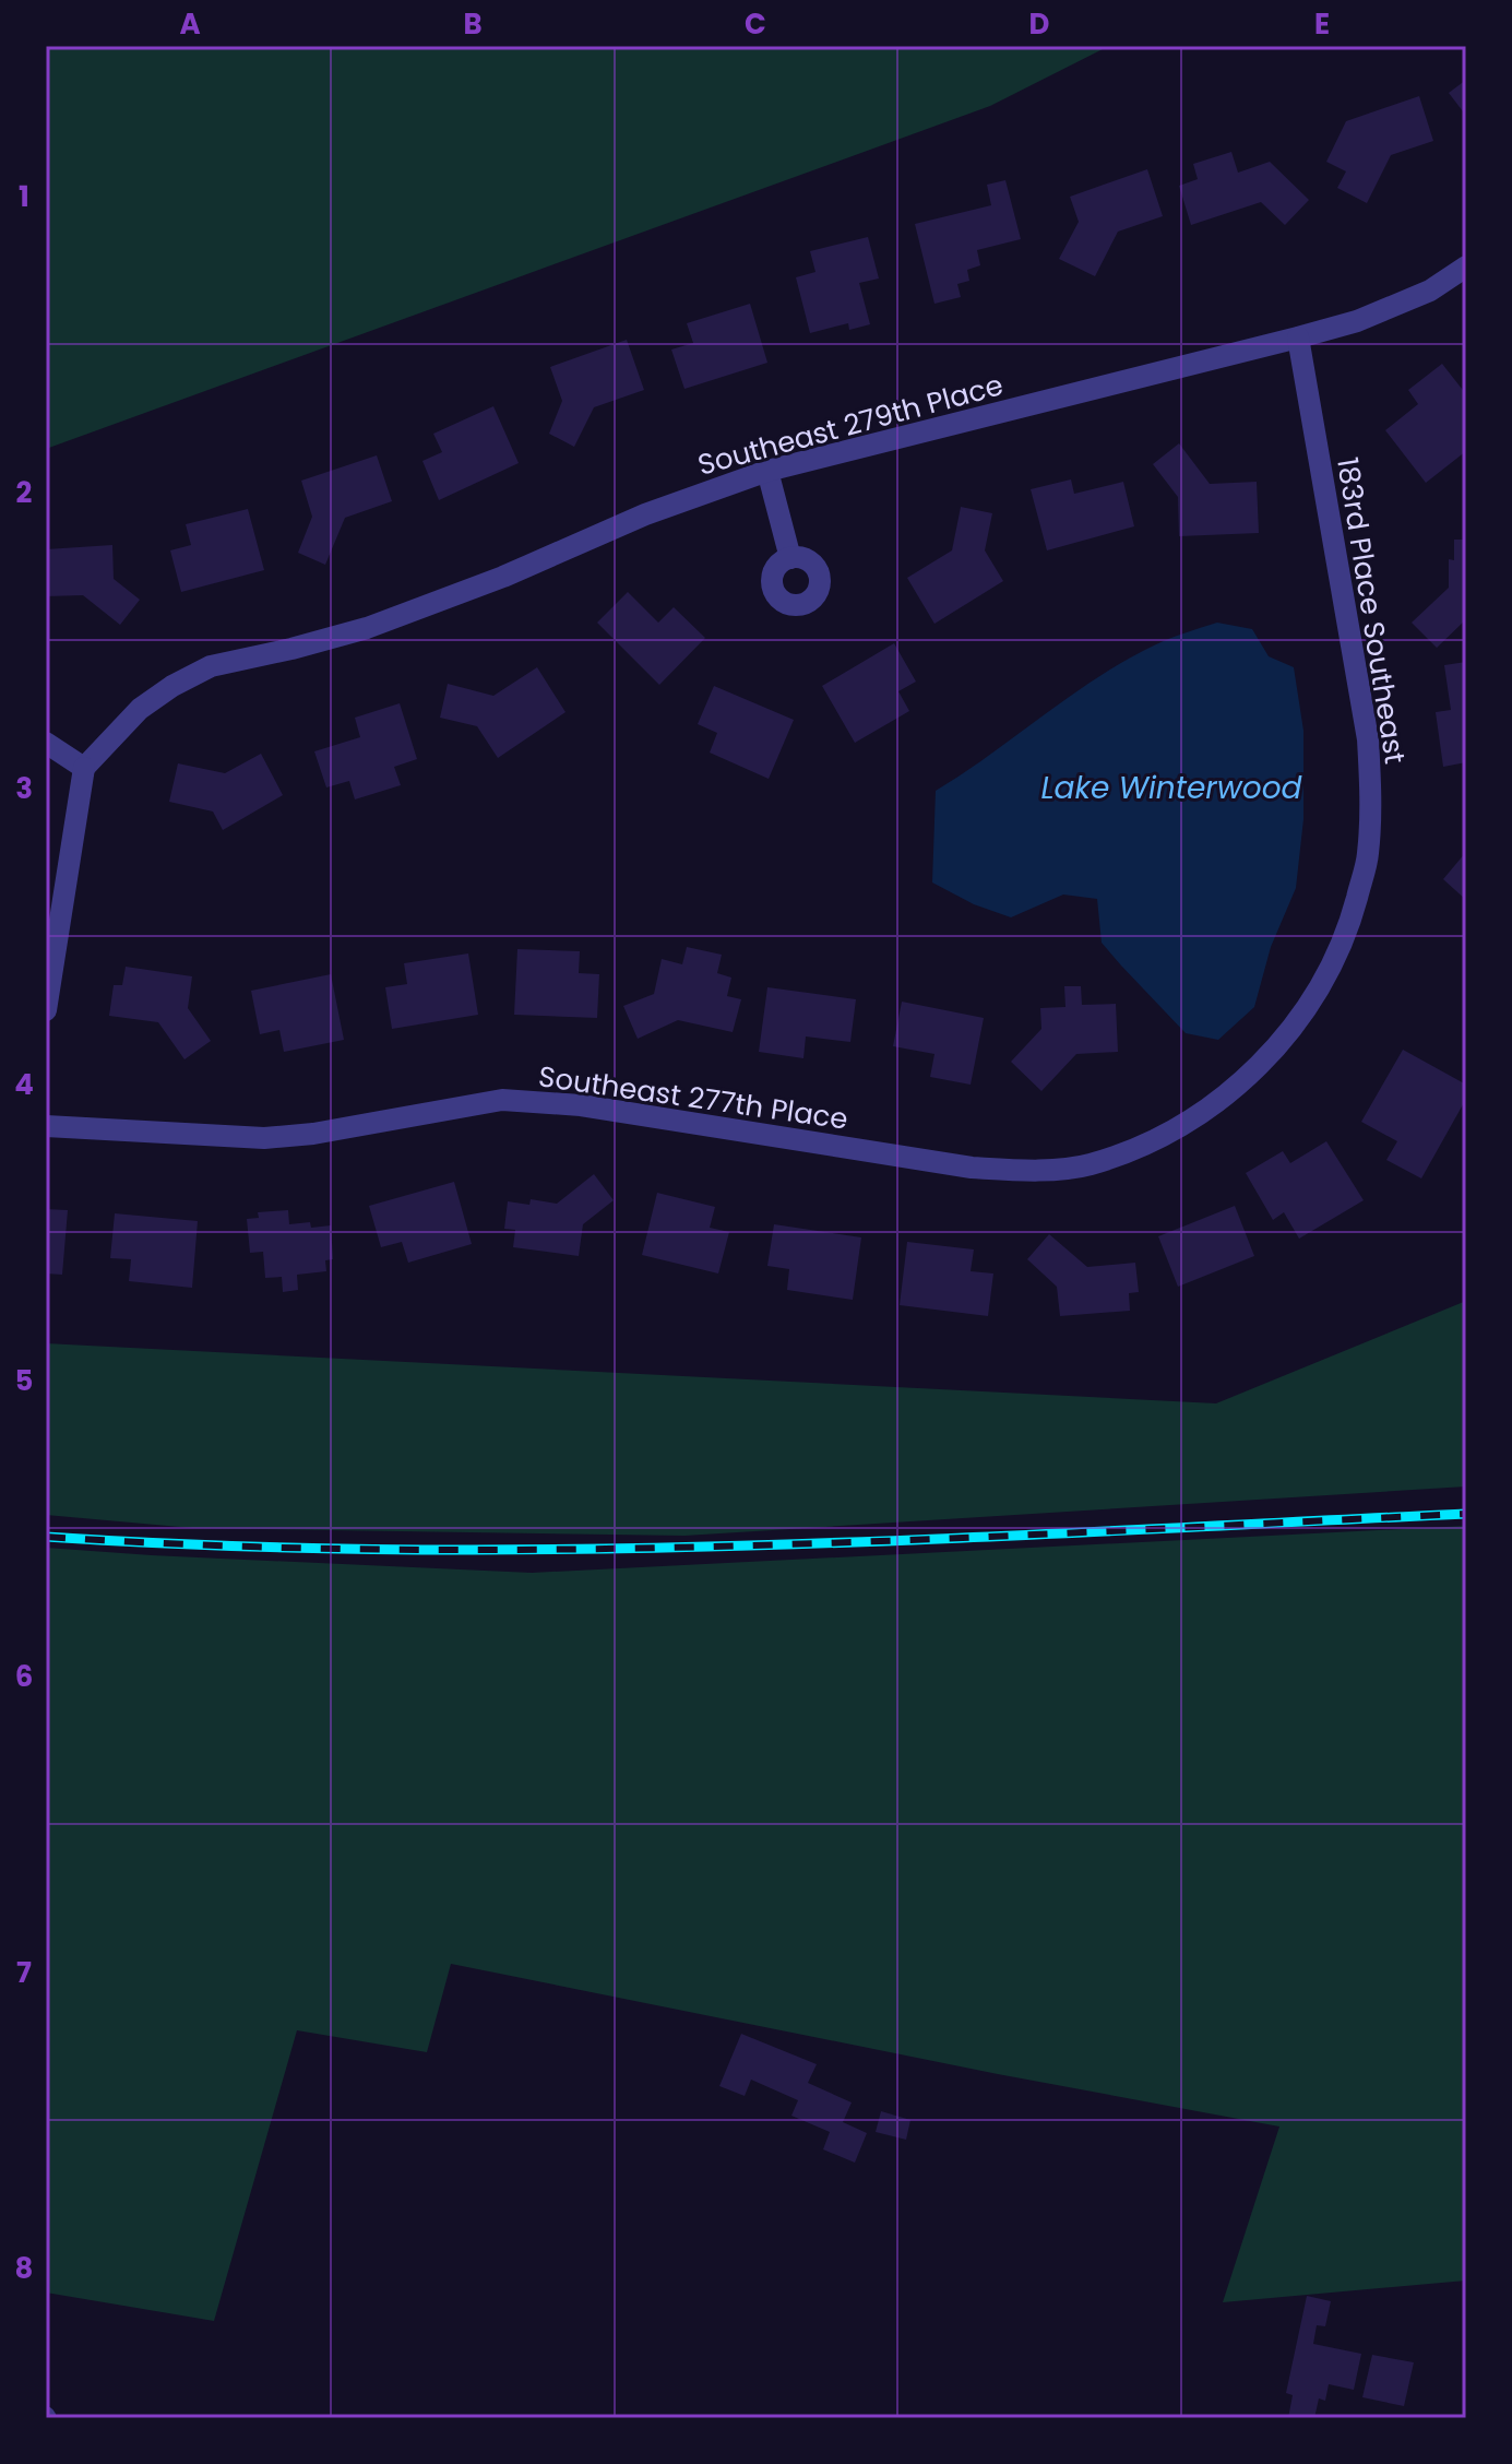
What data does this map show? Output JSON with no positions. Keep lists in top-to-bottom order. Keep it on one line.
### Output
{"streets":{"street":["Southeast 279th Place","183rd Place Southeast","Southeast 277th Place"]},"crossings":[["Southeast 279th Place","183rd Place Southeast"],["183rd Place Southeast","Southeast 277th Place"]],"water":["Lake Winterwood"],"grid":{"columns":["A","B","C","D","E"],"rows":["1","2","3","4","5","6","7","8"]}}
